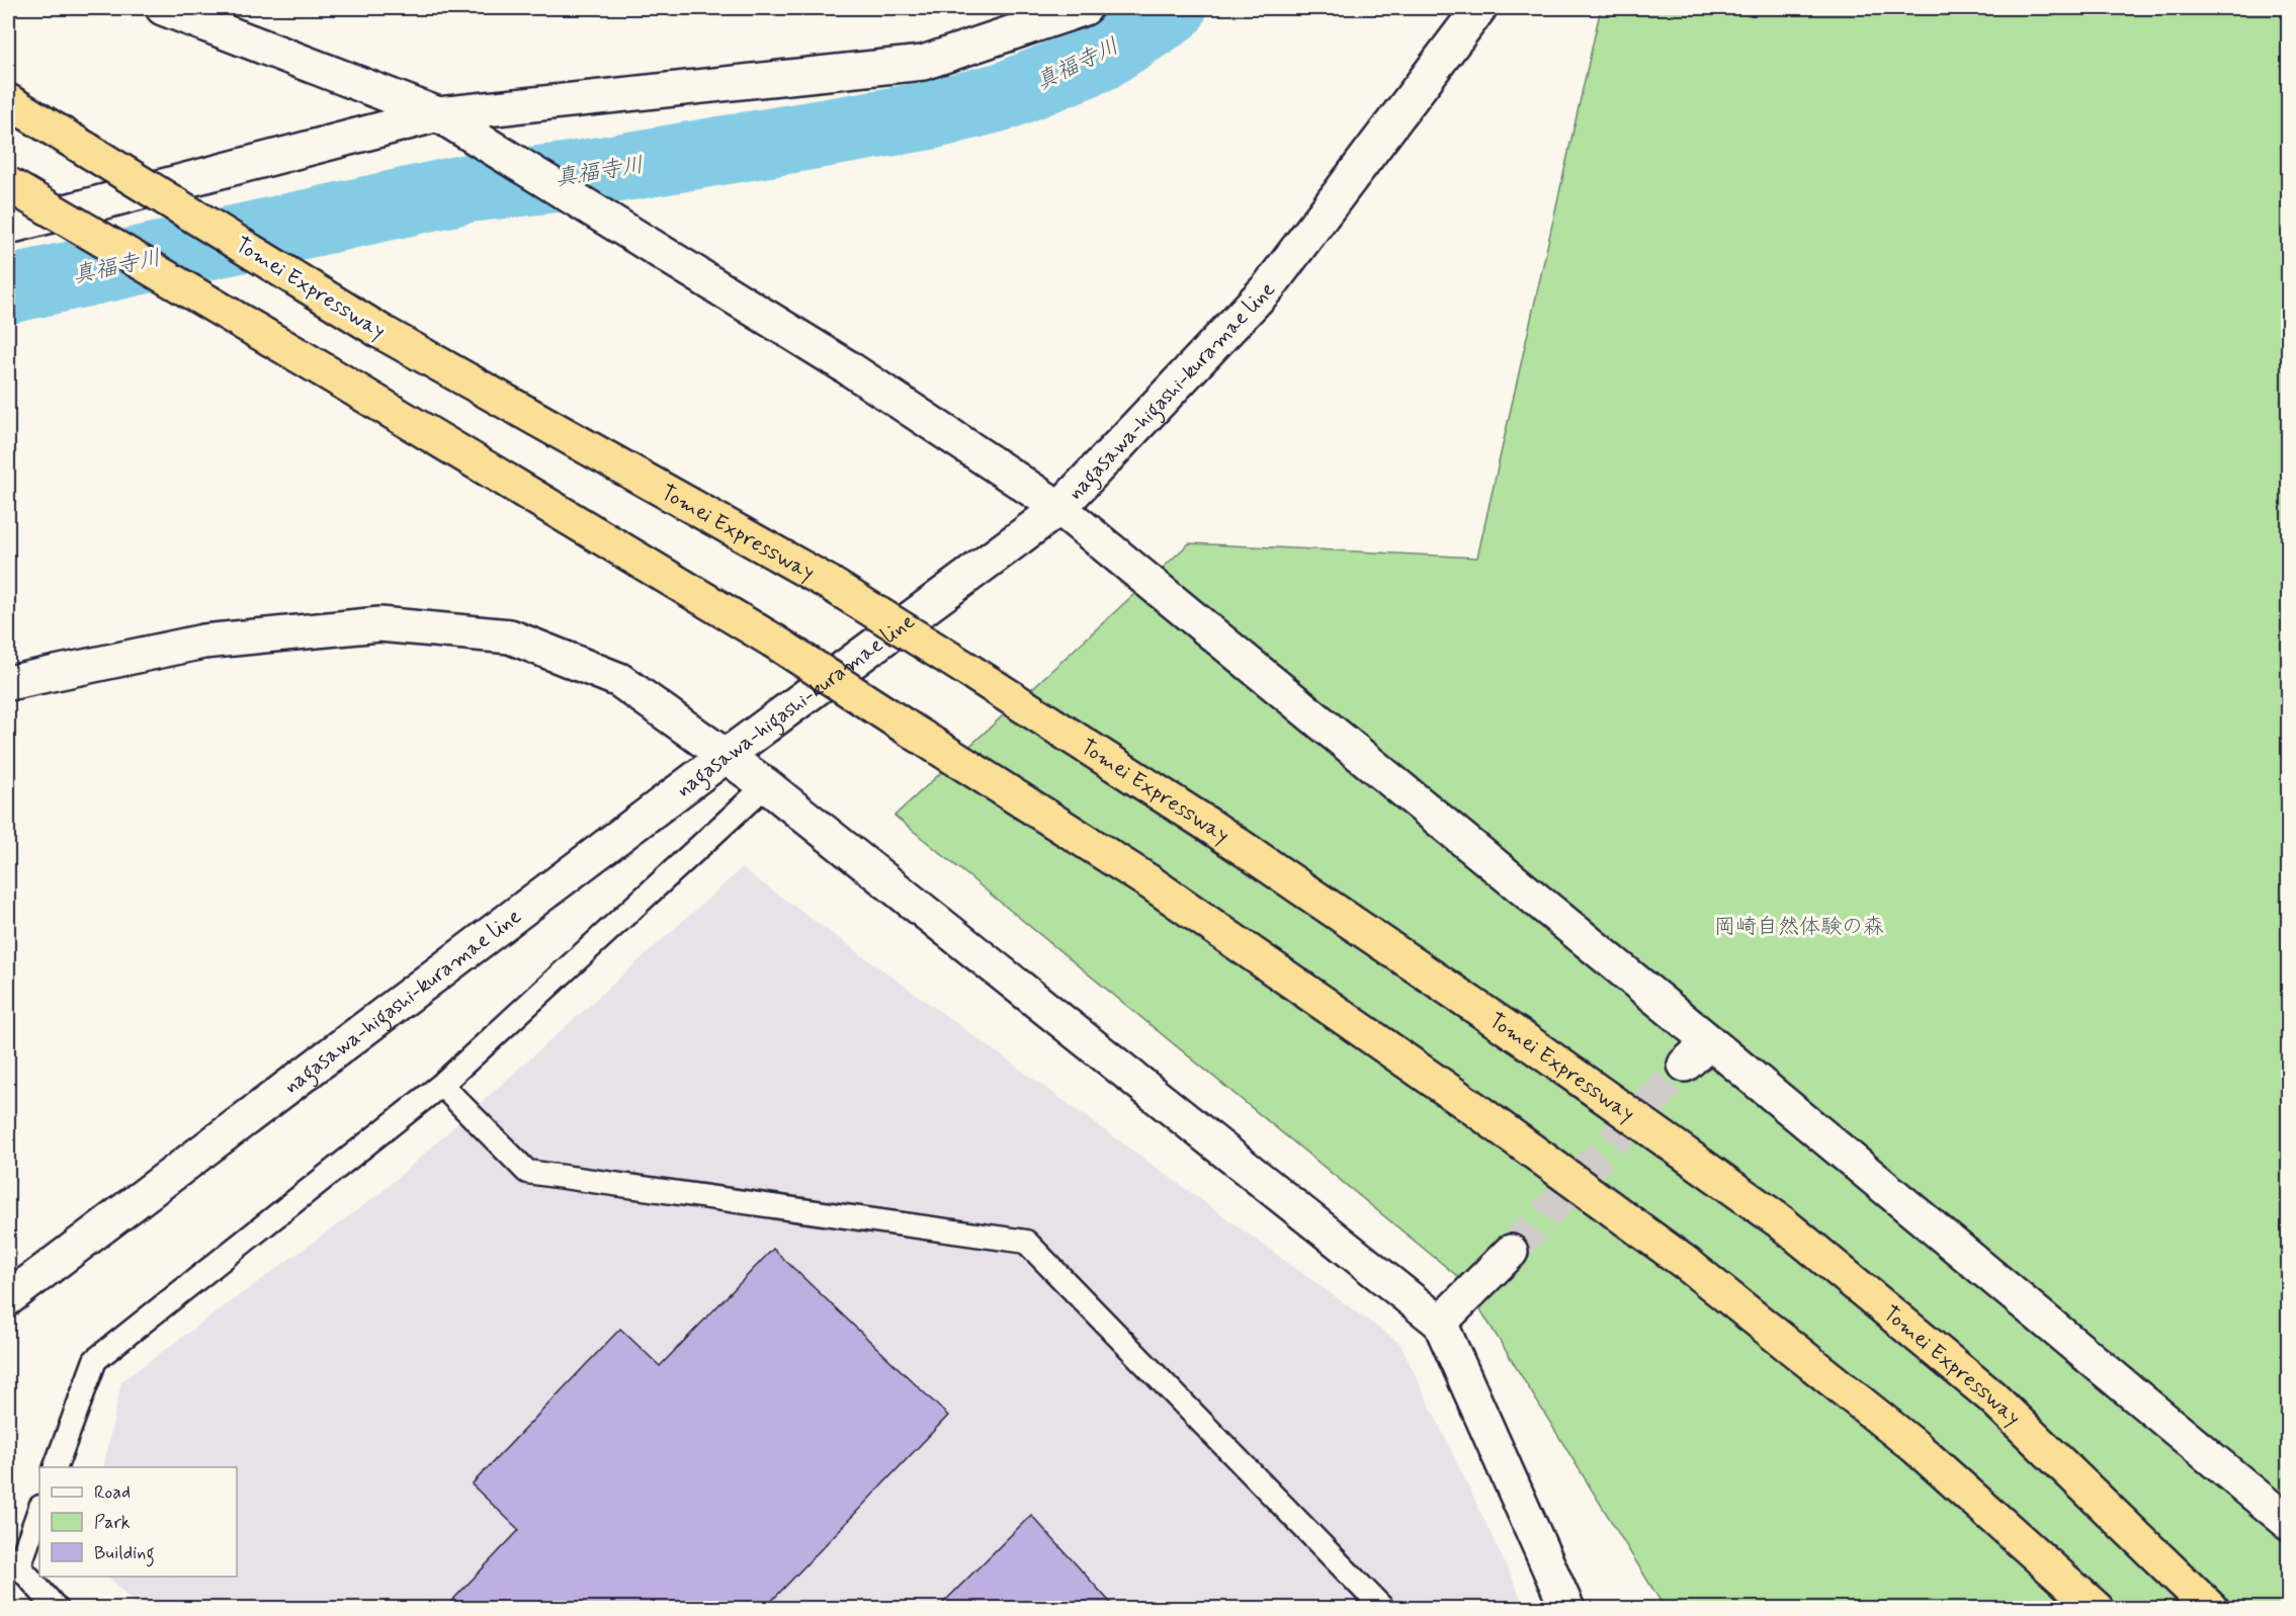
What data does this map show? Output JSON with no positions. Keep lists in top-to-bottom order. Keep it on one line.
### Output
{"streets":{"highway":["Tomei Expressway"],"street":["nagasawa-higashi-kuramae line"]},"water":["真福寺川"],"parks":["岡崎自然体験の森"],"legend":["Road","Park","Building"]}
